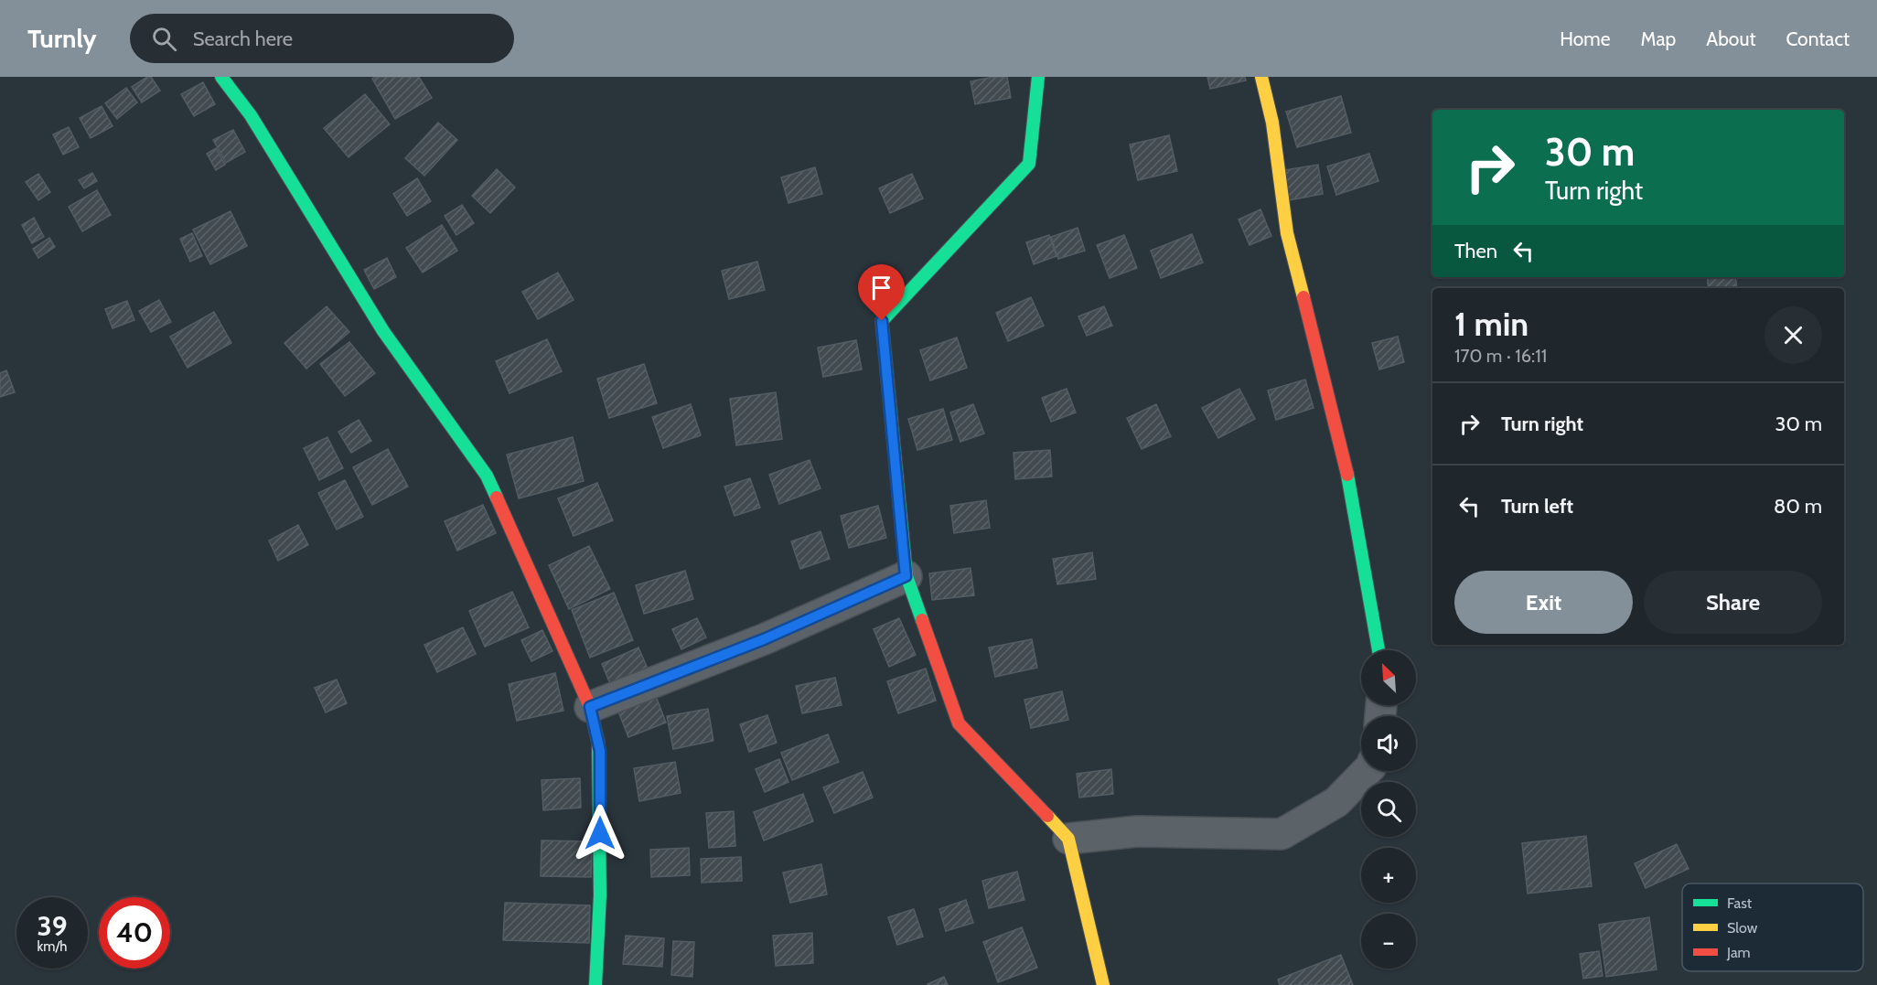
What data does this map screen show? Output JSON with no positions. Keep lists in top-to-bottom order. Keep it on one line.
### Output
{"legend":["Fast","Slow","Jam"],"north":"top left","page":{"header":"Turnly","search":"Search here","nav":["Home","Map","About","Contact"],"turn":["30 m","Turn right"],"then":"Then","heading":["1 min","170 m · 16:11"],"list":[{"name":"Turn right","value":"30 m"},{"name":"Turn left","value":"80 m"}],"buttons":["Exit","Share"],"map_buttons":["+","−"],"speed":"39 km/h","limit":"40"}}
